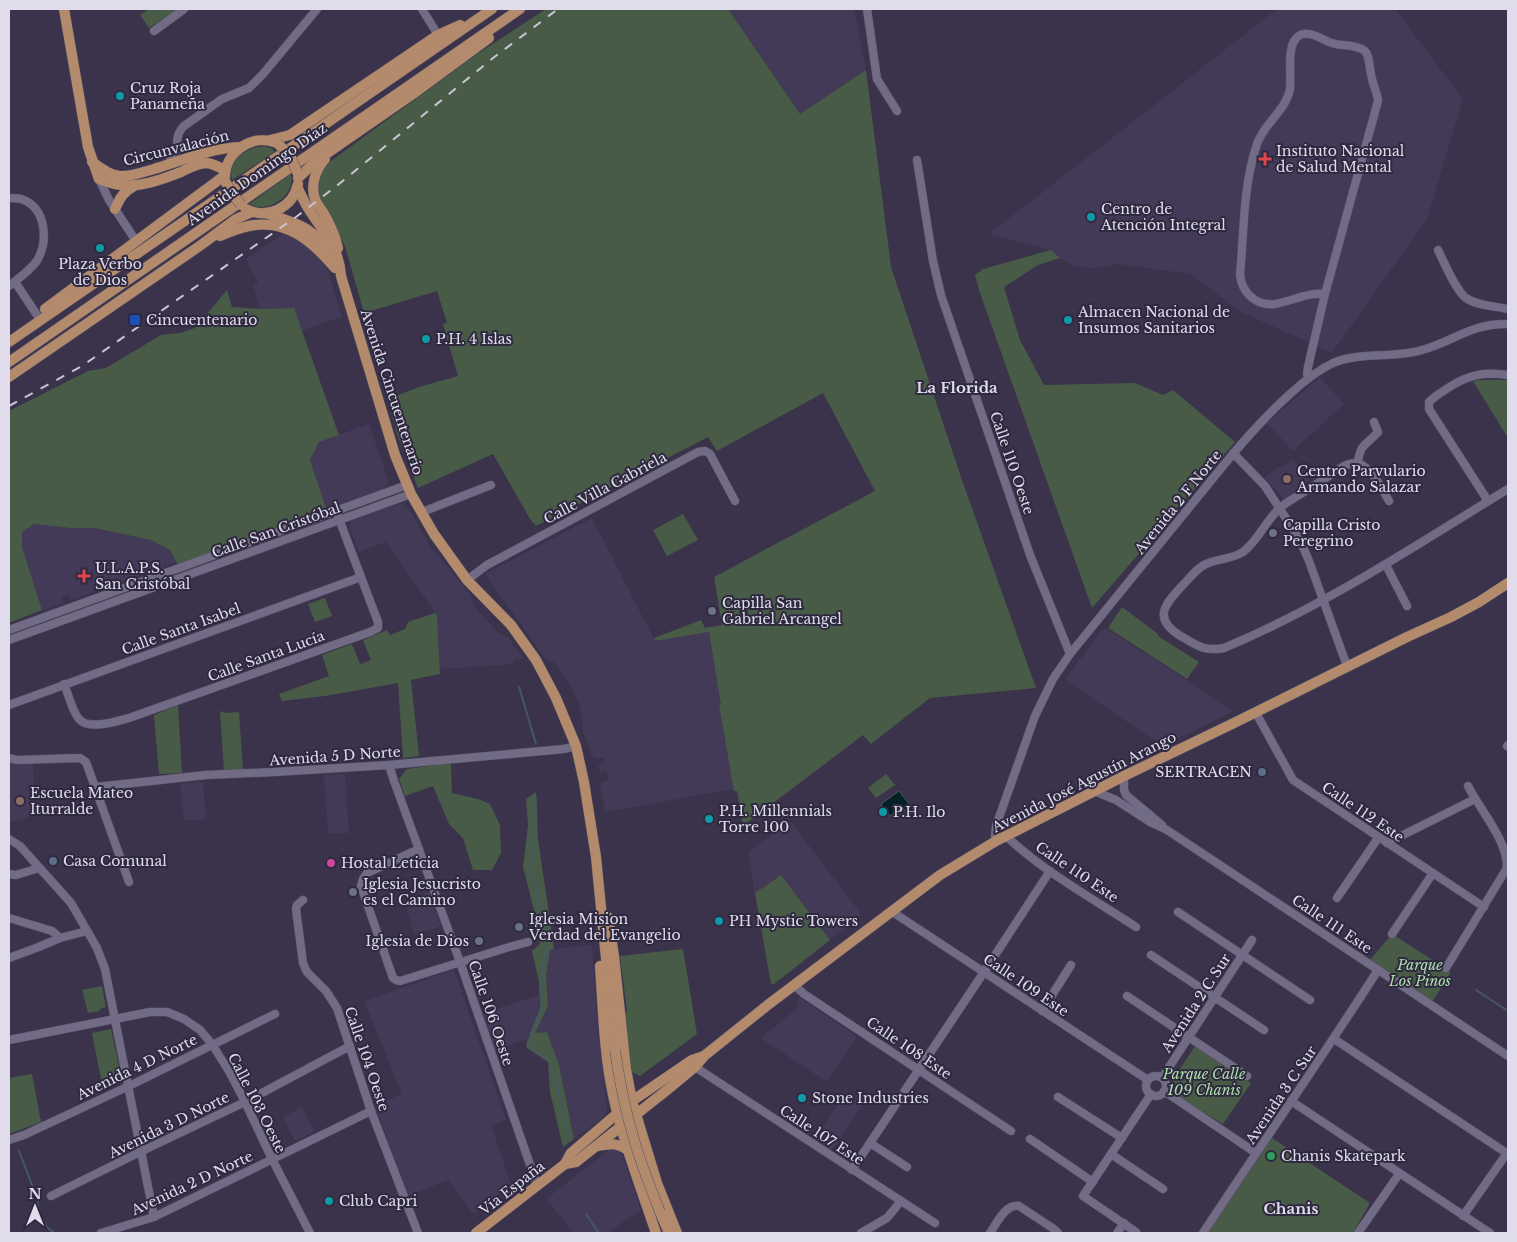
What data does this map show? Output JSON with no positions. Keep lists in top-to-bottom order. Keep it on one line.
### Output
{"streets":{"main road":["Circunvalación","Avenida Domingo Díaz","Avenida Cincuentenario","Avenida José Agustín Arango","Vía España"],"street":["Calle 110 Oeste","Calle Villa Gabriela","Avenida 2 F Norte","Calle San Cristóbal","Calle Santa Isabel","Calle Santa Lucía","Avenida 5 D Norte","Calle 112 Este","Calle 110 Este","Calle 111 Este","Calle 109 Este","Avenida 2 C Sur","Calle 106 Oeste","Calle 108 Este","Calle 104 Oeste","Avenida 4 D Norte","Avenida 3 C Sur","Calle 103 Oeste","Avenida 3 D Norte","Calle 107 Este","Avenida 2 D Norte"]},"crossings":[["Circunvalación","Avenida Cincuentenario"],["Avenida Cincuentenario","Calle Villa Gabriela"],["Avenida Cincuentenario","Calle San Cristóbal"],["Avenida Cincuentenario","Avenida 5 D Norte"],["Calle 110 Oeste","Avenida 2 F Norte"],["Avenida 2 F Norte","Avenida José Agustín Arango"],["Calle San Cristóbal","Calle Santa Lucía"],["Calle Santa Isabel","Calle Santa Lucía"],["Avenida 5 D Norte","Calle 106 Oeste"],["Avenida José Agustín Arango","Calle 112 Este"],["Avenida José Agustín Arango","Calle 110 Este"],["Avenida José Agustín Arango","Calle 111 Este"],["Avenida José Agustín Arango","Calle 109 Este"],["Avenida José Agustín Arango","Calle 108 Este"],["Avenida José Agustín Arango","Calle 107 Este"],["Avenida José Agustín Arango","Vía España"],["Calle 111 Este","Avenida 3 C Sur"],["Calle 109 Este","Avenida 2 C Sur"],["Calle 106 Oeste","Vía España"],["Calle 104 Oeste","Avenida 3 D Norte"],["Calle 104 Oeste","Avenida 2 D Norte"],["Avenida 4 D Norte","Calle 103 Oeste"],["Calle 103 Oeste","Avenida 3 D Norte"],["Calle 103 Oeste","Avenida 2 D Norte"]],"districts":["La Florida","Chanis"],"parks":["Parque Los Pinos","Parque Calle 109 Chanis"],"places":{"other":["Cruz Roja Panameña","Centro de Atención Integral","Plaza Verbo de Dios","Almacen Nacional de Insumos Sanitarios","P.H. 4 Islas","Centro Parvulario Armando Salazar","Capilla Cristo Peregrino","Capilla San Gabriel Arcangel","SERTRACEN","Escuela Mateo Iturralde","P.H. Ilo","P.H. Millennials Torre 100","Casa Comunal","Hostal Leticia","Iglesia Jesucristo es el Camino","PH Mystic Towers","Iglesia Mision Verdad del Evangelio","Iglesia de Dios","Stone Industries","Chanis Skatepark","Club Capri"],"health":["Instituto Nacional de Salud Mental","U.L.A.P.S. San Cristóbal"],"transit":["Cincuentenario"]},"north":"top"}
